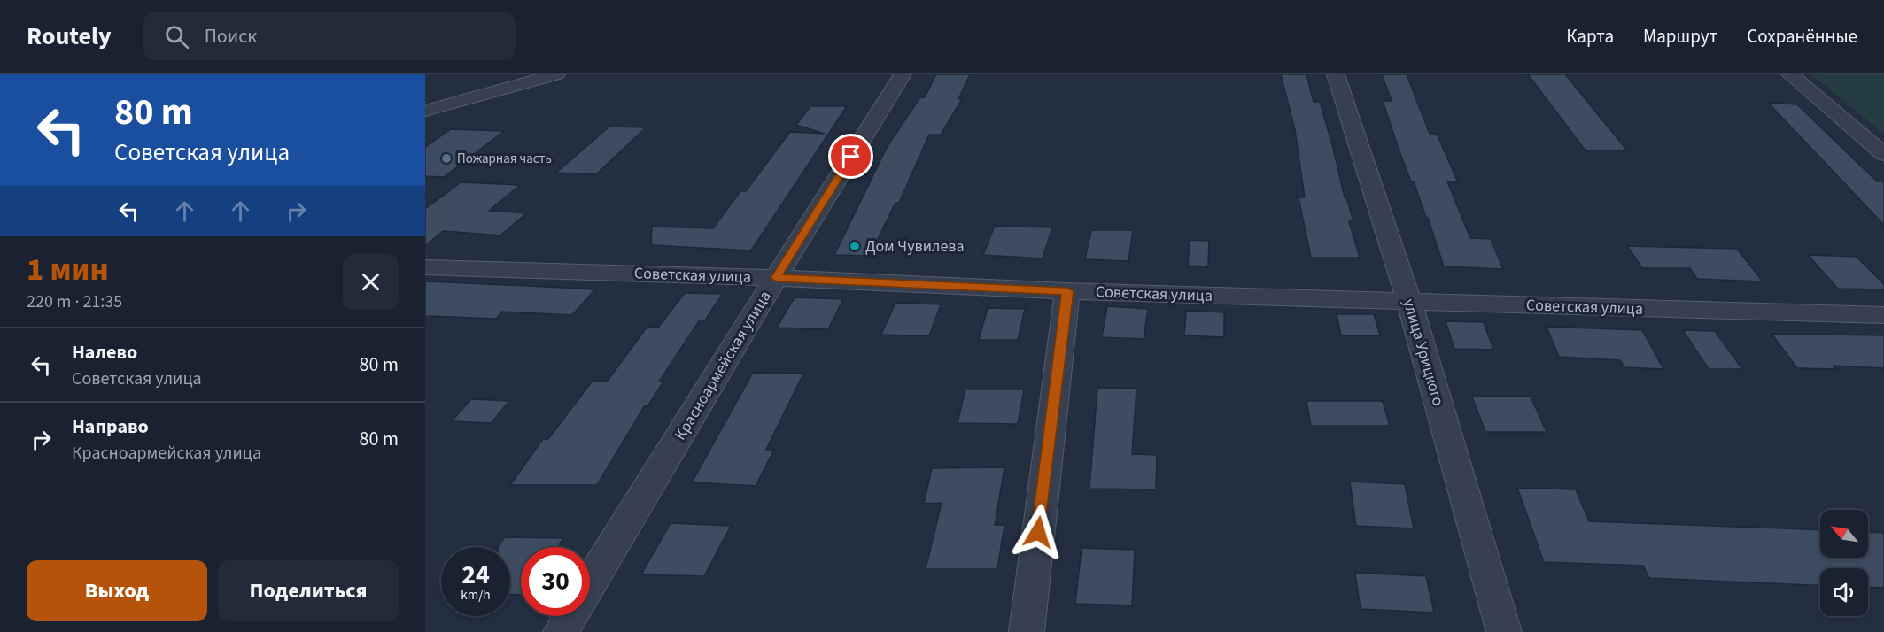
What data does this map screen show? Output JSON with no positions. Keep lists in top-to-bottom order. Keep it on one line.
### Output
{"streets":{"street":["Советская улица","улица Урицкого","Красноармейская улица"]},"crossings":[["Советская улица","улица Урицкого"],["Советская улица","Красноармейская улица"]],"places":["Пожарная часть","Дом Чувилева"],"north":"top left","page":{"header":"Routely","search":"Поиск","nav":["Карта","Маршрут","Сохранённые"],"turn":["80 m","Советская улица"],"heading":["1 мин","220 m · 21:35"],"list":[{"name":"Налево","note":"Советская улица","value":"80 m"},{"name":"Направо","note":"Красноармейская улица","value":"80 m"}],"speed":"24 km/h","limit":"30","buttons":["Выход","Поделиться"]}}
